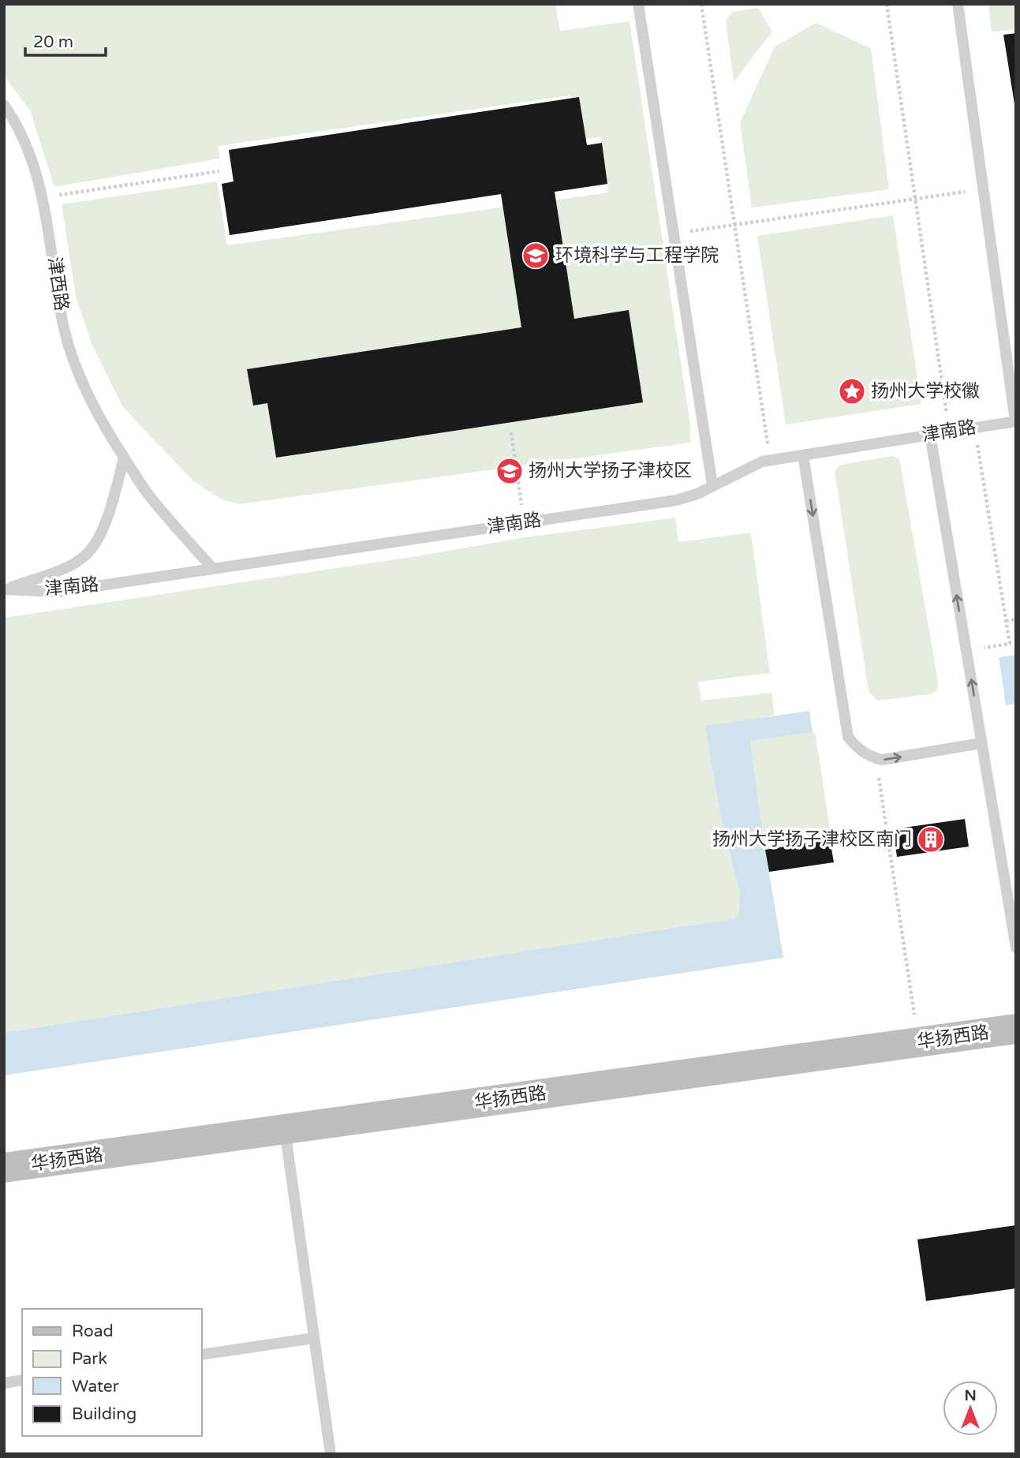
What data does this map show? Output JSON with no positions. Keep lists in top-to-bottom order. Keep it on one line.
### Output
{"streets":{"main road":["华扬西路"],"lane":["津西路","津南路"]},"crossings":[["津西路","津南路"]],"places":{"school or university":["环境科学与工程学院","扬州大学扬子津校区"],"place":["扬州大学校徽"],"building":["扬州大学扬子津校区南门"]},"legend":["Road","Park","Water","Building"],"scale_bar":"20 m","north":"top"}
